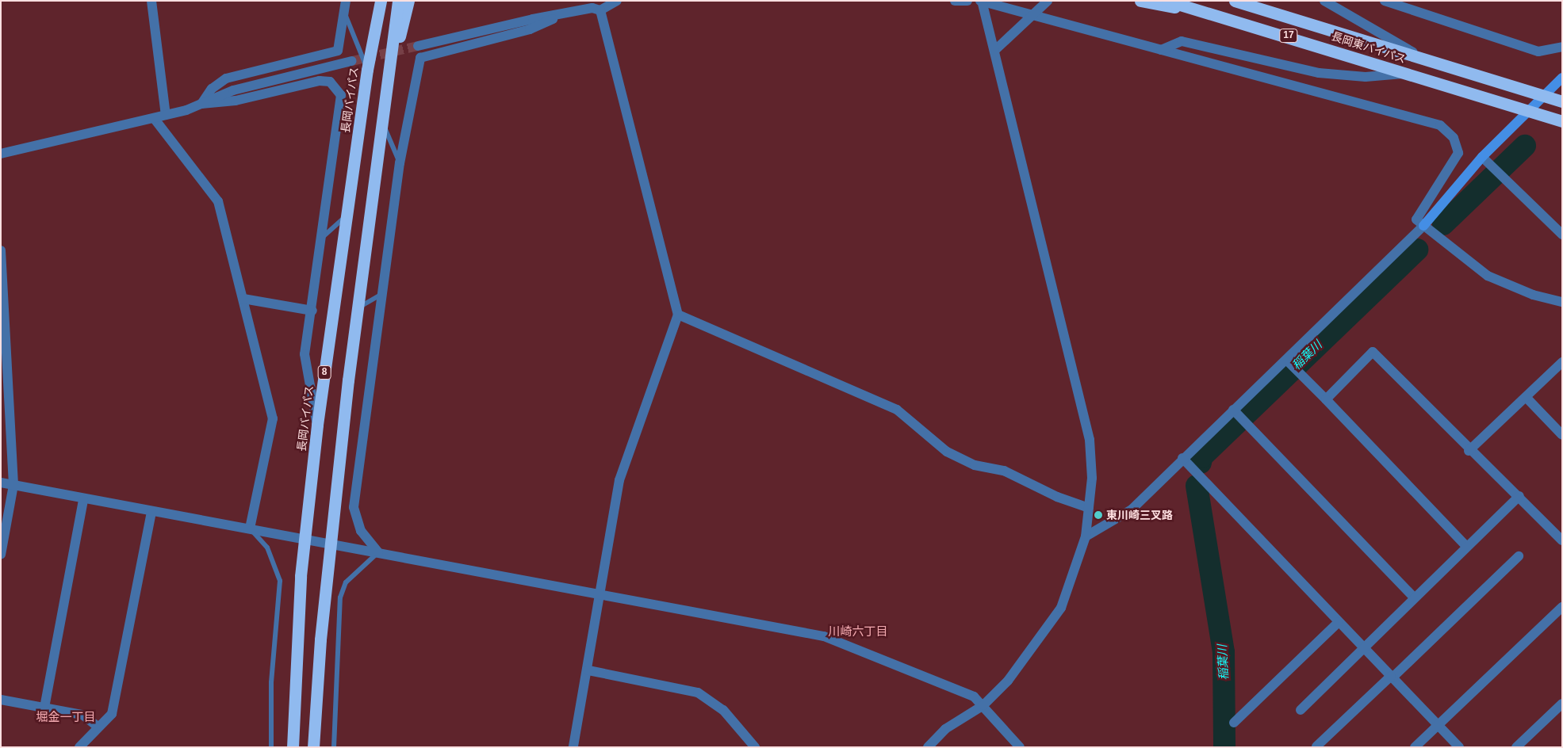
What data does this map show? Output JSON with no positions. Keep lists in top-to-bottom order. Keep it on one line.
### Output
{"streets":{"highway":["17","長岡東バイパス","長岡バイパス","8"]},"crossings":[["17","長岡東バイパス"]],"districts":["川崎六丁目","堀金一丁目"],"water":["稲葉川"],"places":["東川崎三叉路"]}
